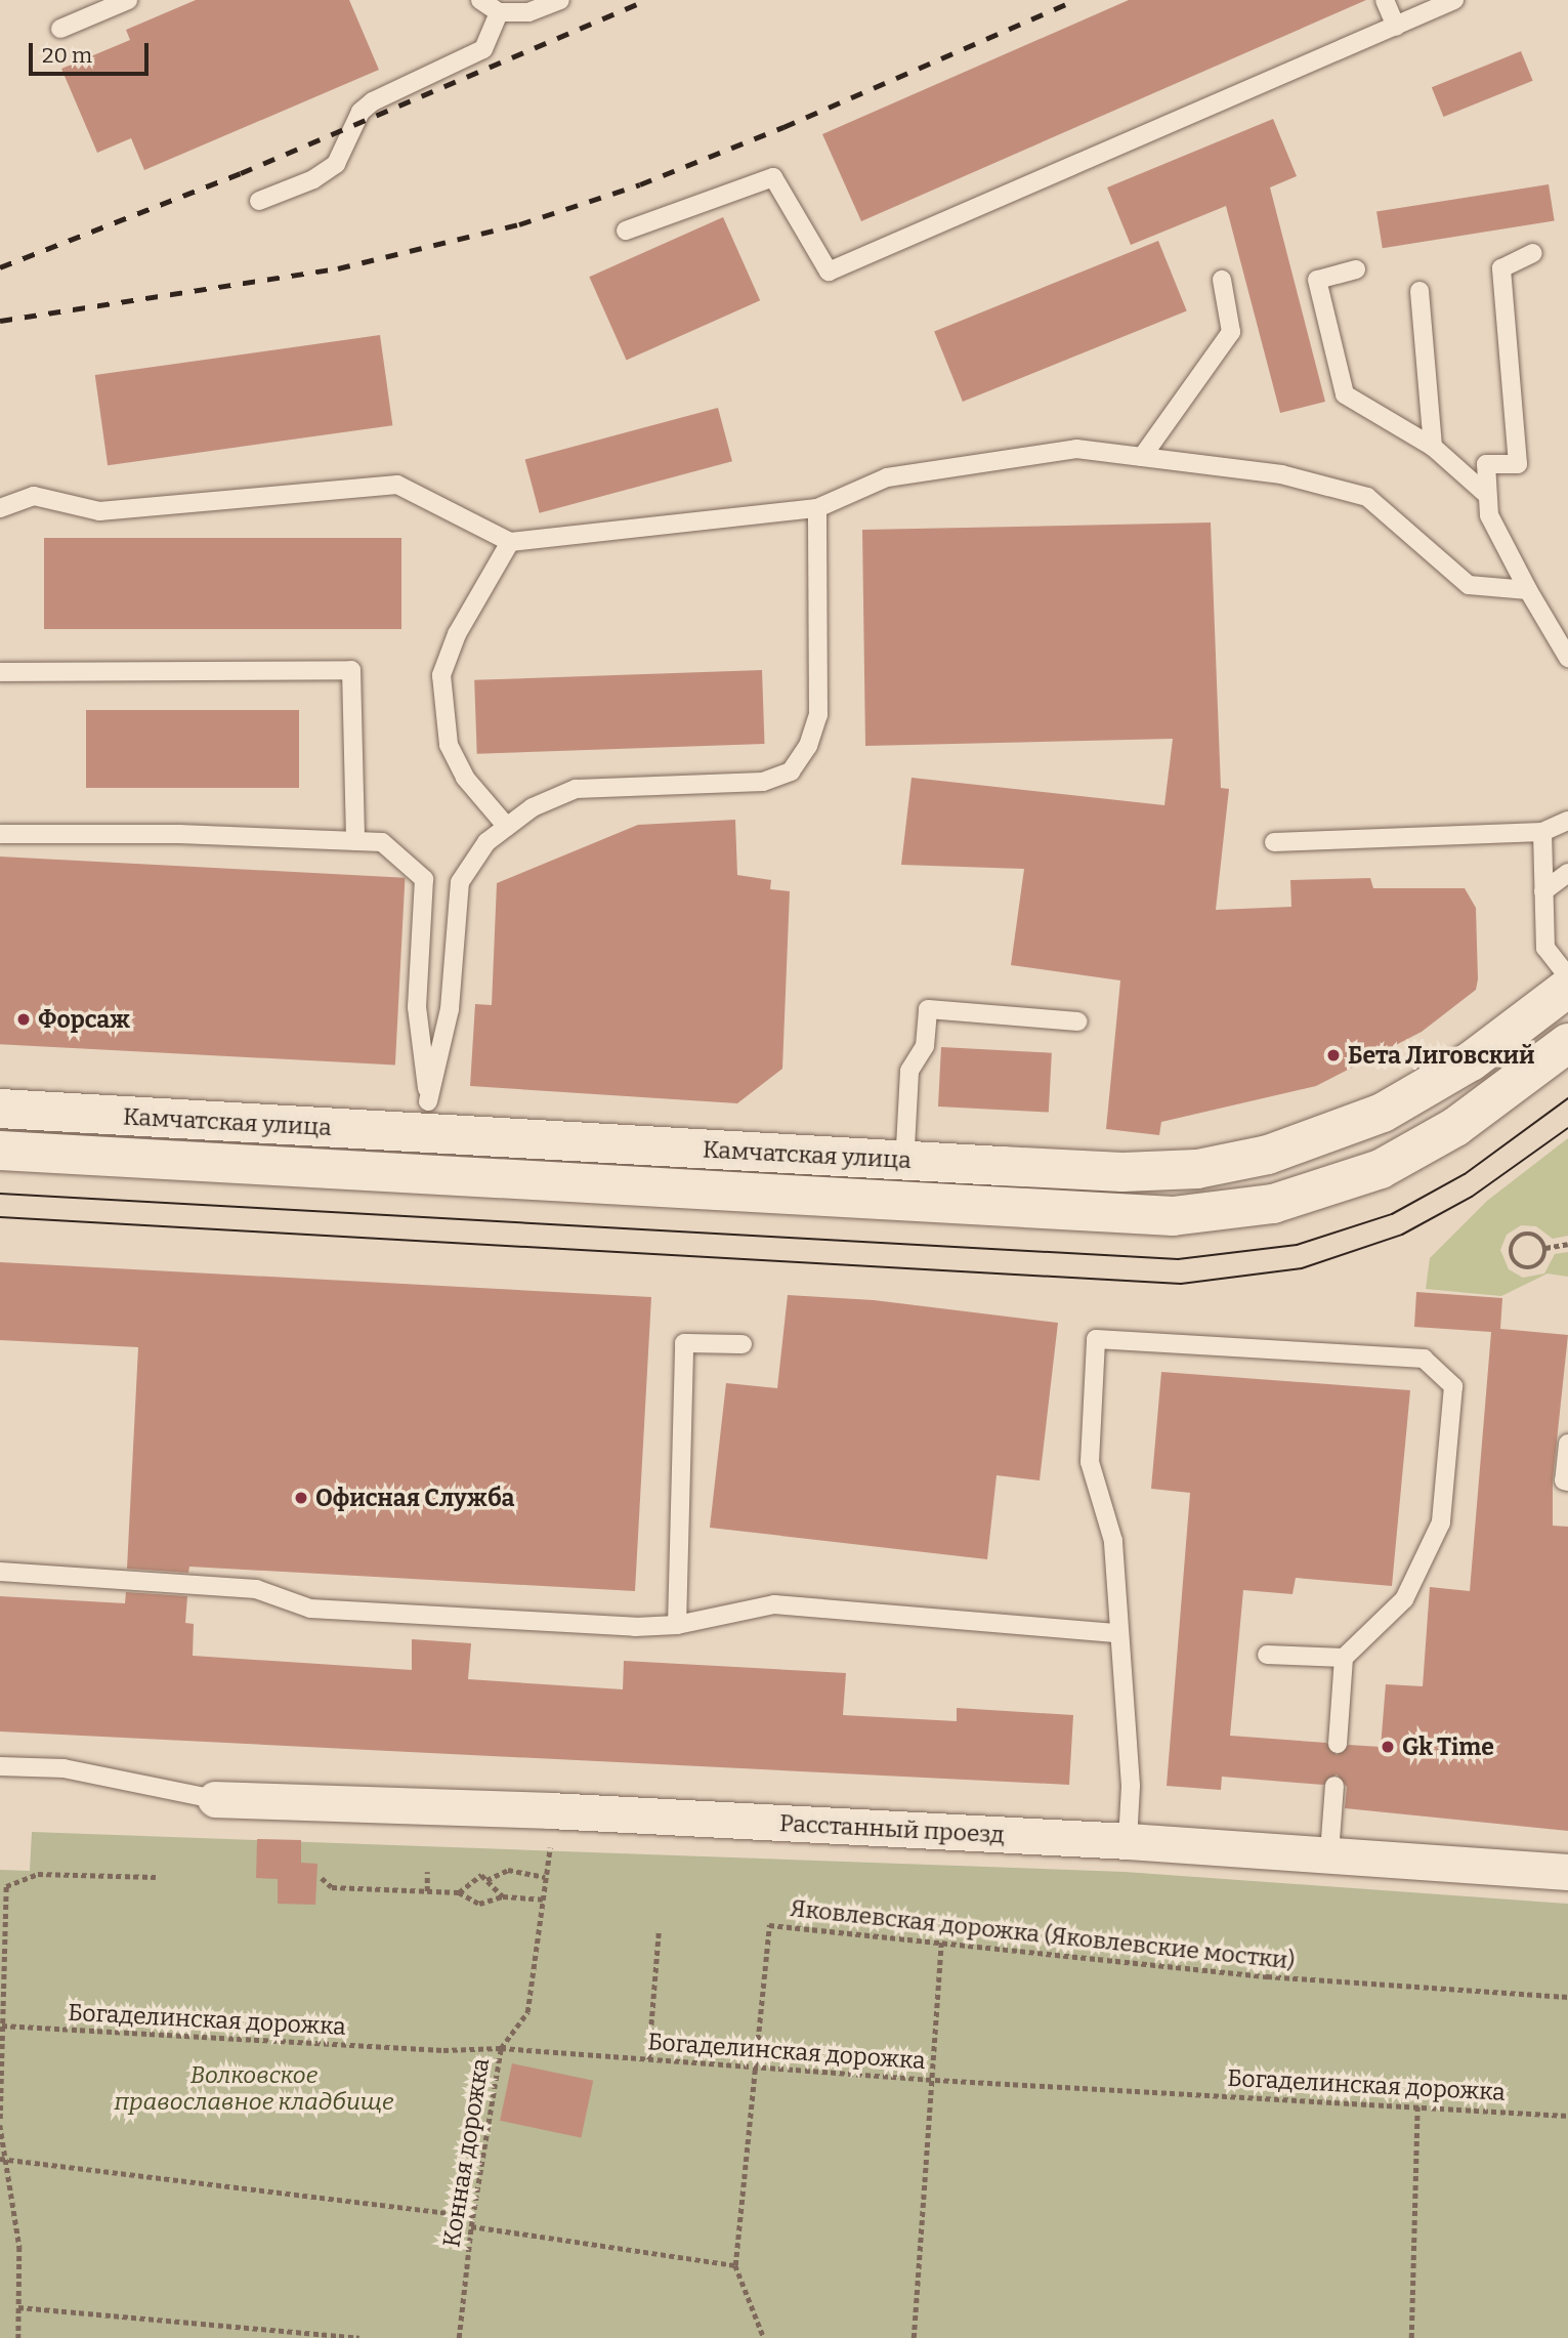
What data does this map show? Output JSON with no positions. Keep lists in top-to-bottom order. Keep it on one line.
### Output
{"streets":{"main road":["Камчатская улица"],"street":["Расстанный проезд"],"path":["Яковлевская дорожка (Яковлевские мостки)","Богаделинская дорожка","Конная дорожка"]},"crossings":[["Расстанный проезд","Конная дорожка"],["Яковлевская дорожка (Яковлевские мостки)","Богаделинская дорожка"],["Богаделинская дорожка","Конная дорожка"]],"parks":["Волковское православное кладбище"],"places":["Форсаж","Бета Лиговский","Офисная Служба","Gk Time"],"scale_bar":"20 m"}
